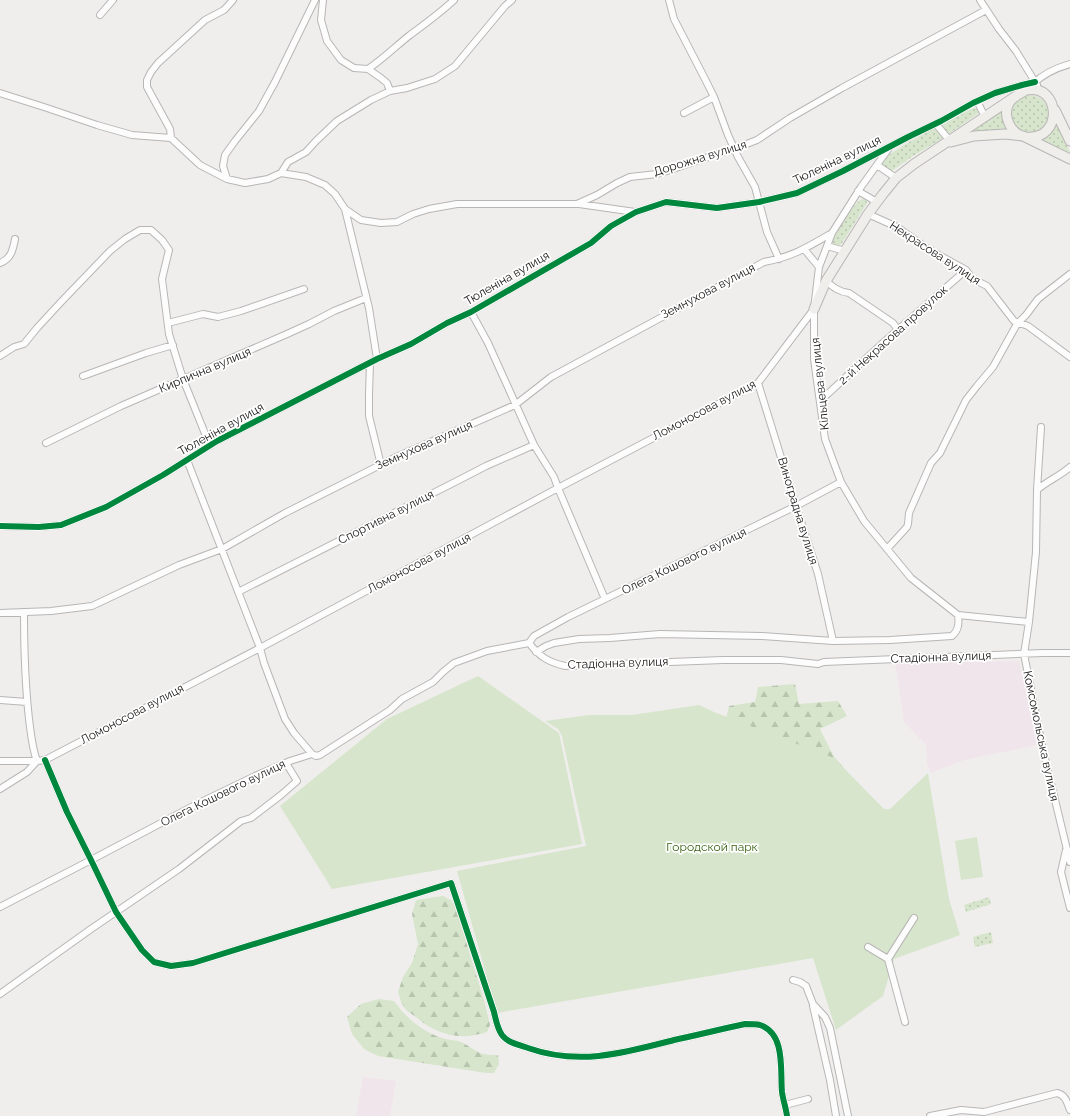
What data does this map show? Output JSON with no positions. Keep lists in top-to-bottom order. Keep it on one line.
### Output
{"streets":{"street":["Дорожна вулиця","Тюленіна вулиця","Некрасова вулиця","Земнухова вулиця","2-й Некрасова провулок","Кирпична вулиця","Кільцева вулиця","Ломоносова вулиця","Виноградна вулиця","Спортивна вулиця","Олега Кошового вулиця","Стадіонна вулиця","Комсомольська вулиця"]},"crossings":[["Некрасова вулиця","2-й Некрасова провулок"],["Некрасова вулиця","Кільцева вулиця"],["2-й Некрасова провулок","Кільцева вулиця"],["Кільцева вулиця","Ломоносова вулиця"],["Кільцева вулиця","Олега Кошового вулиця"],["Кільцева вулиця","Стадіонна вулиця"],["Ломоносова вулиця","Виноградна вулиця"],["Виноградна вулиця","Олега Кошового вулиця"],["Виноградна вулиця","Стадіонна вулиця"],["Стадіонна вулиця","Комсомольська вулиця"]],"parks":["Городской парк"]}
